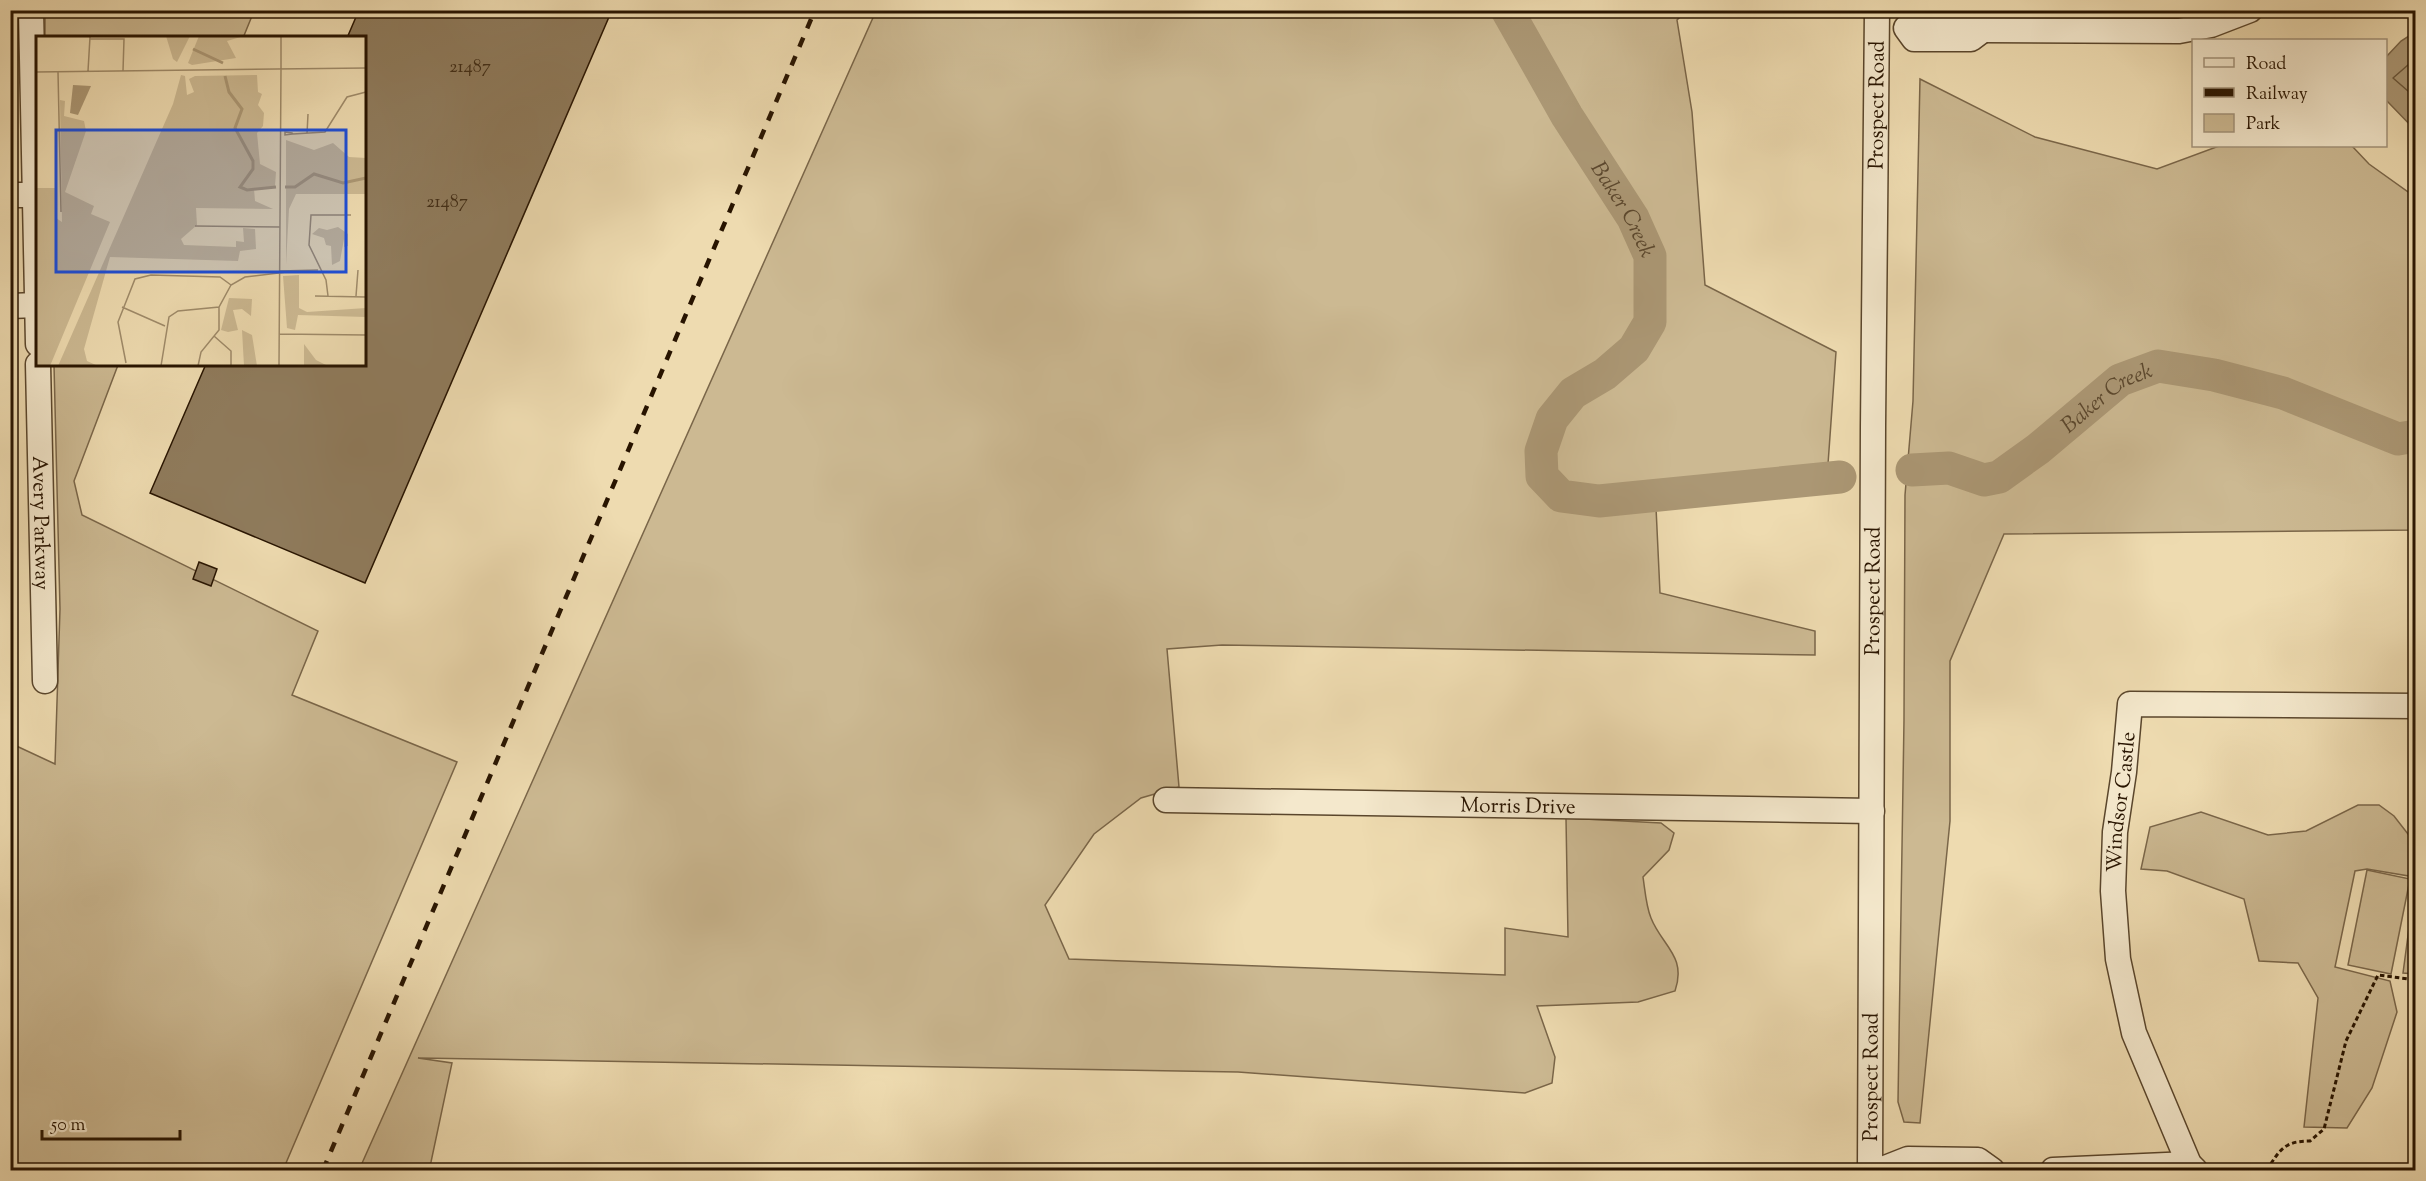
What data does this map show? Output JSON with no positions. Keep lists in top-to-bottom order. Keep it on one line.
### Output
{"streets":{"street":["Prospect Road","Avery Parkway","Windsor Castle","Morris Drive"]},"crossings":[["Prospect Road","Morris Drive"]],"water":["Baker Creek"],"house_numbers":["21487","21487"],"legend":["Road","Railway","Park"],"scale_bar":"50 m"}
